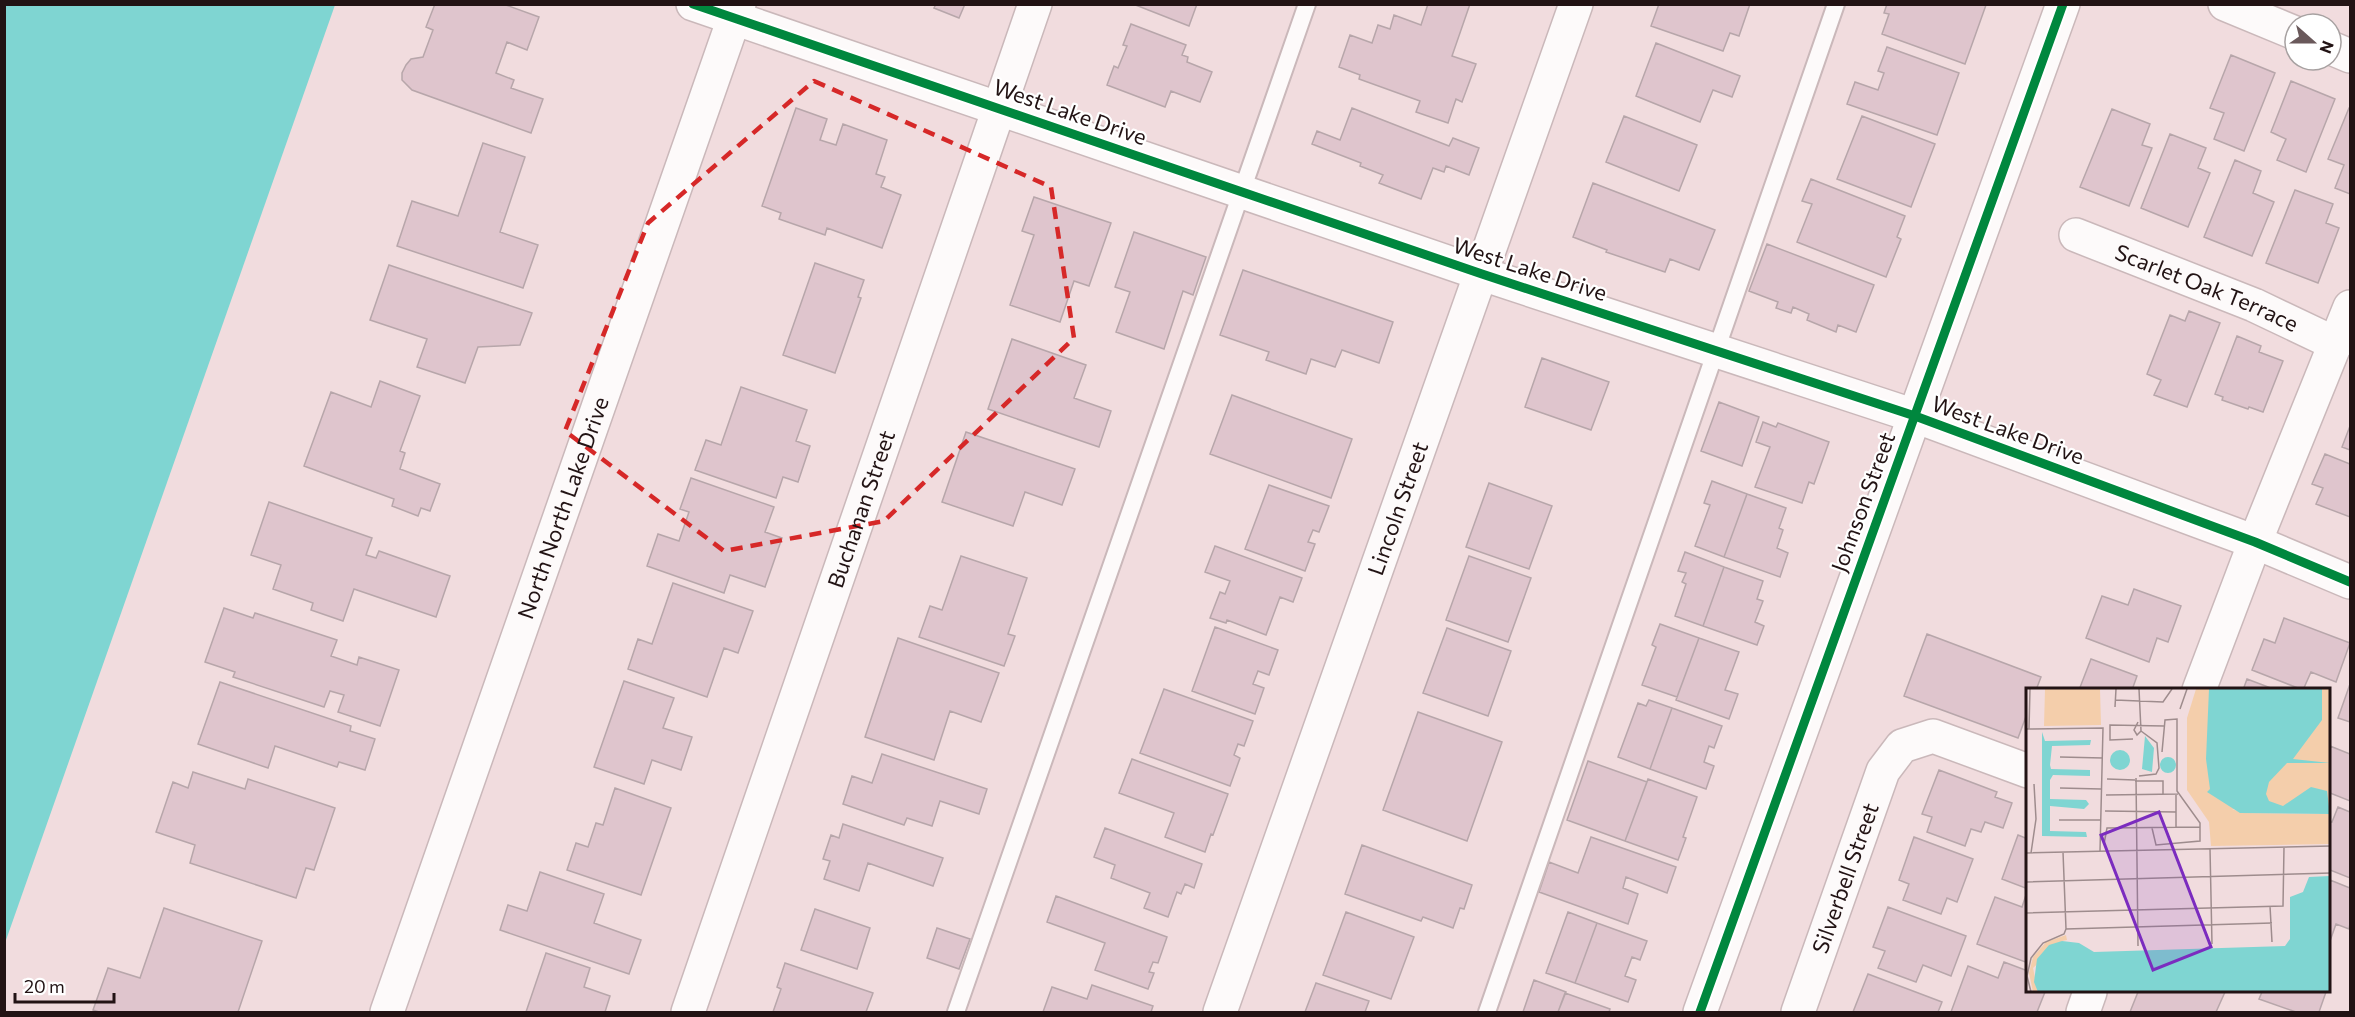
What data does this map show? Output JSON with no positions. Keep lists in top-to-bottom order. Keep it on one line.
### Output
{"streets":{"street":["West Lake Drive","Scarlet Oak Terrace","Johnson Street","North North Lake Drive","Buchanan Street","Lincoln Street","Silverbell Street"]},"crossings":[["West Lake Drive","Johnson Street"],["West Lake Drive","North North Lake Drive"],["West Lake Drive","Buchanan Street"],["West Lake Drive","Lincoln Street"]],"scale_bar":"20 m","north":"right"}
